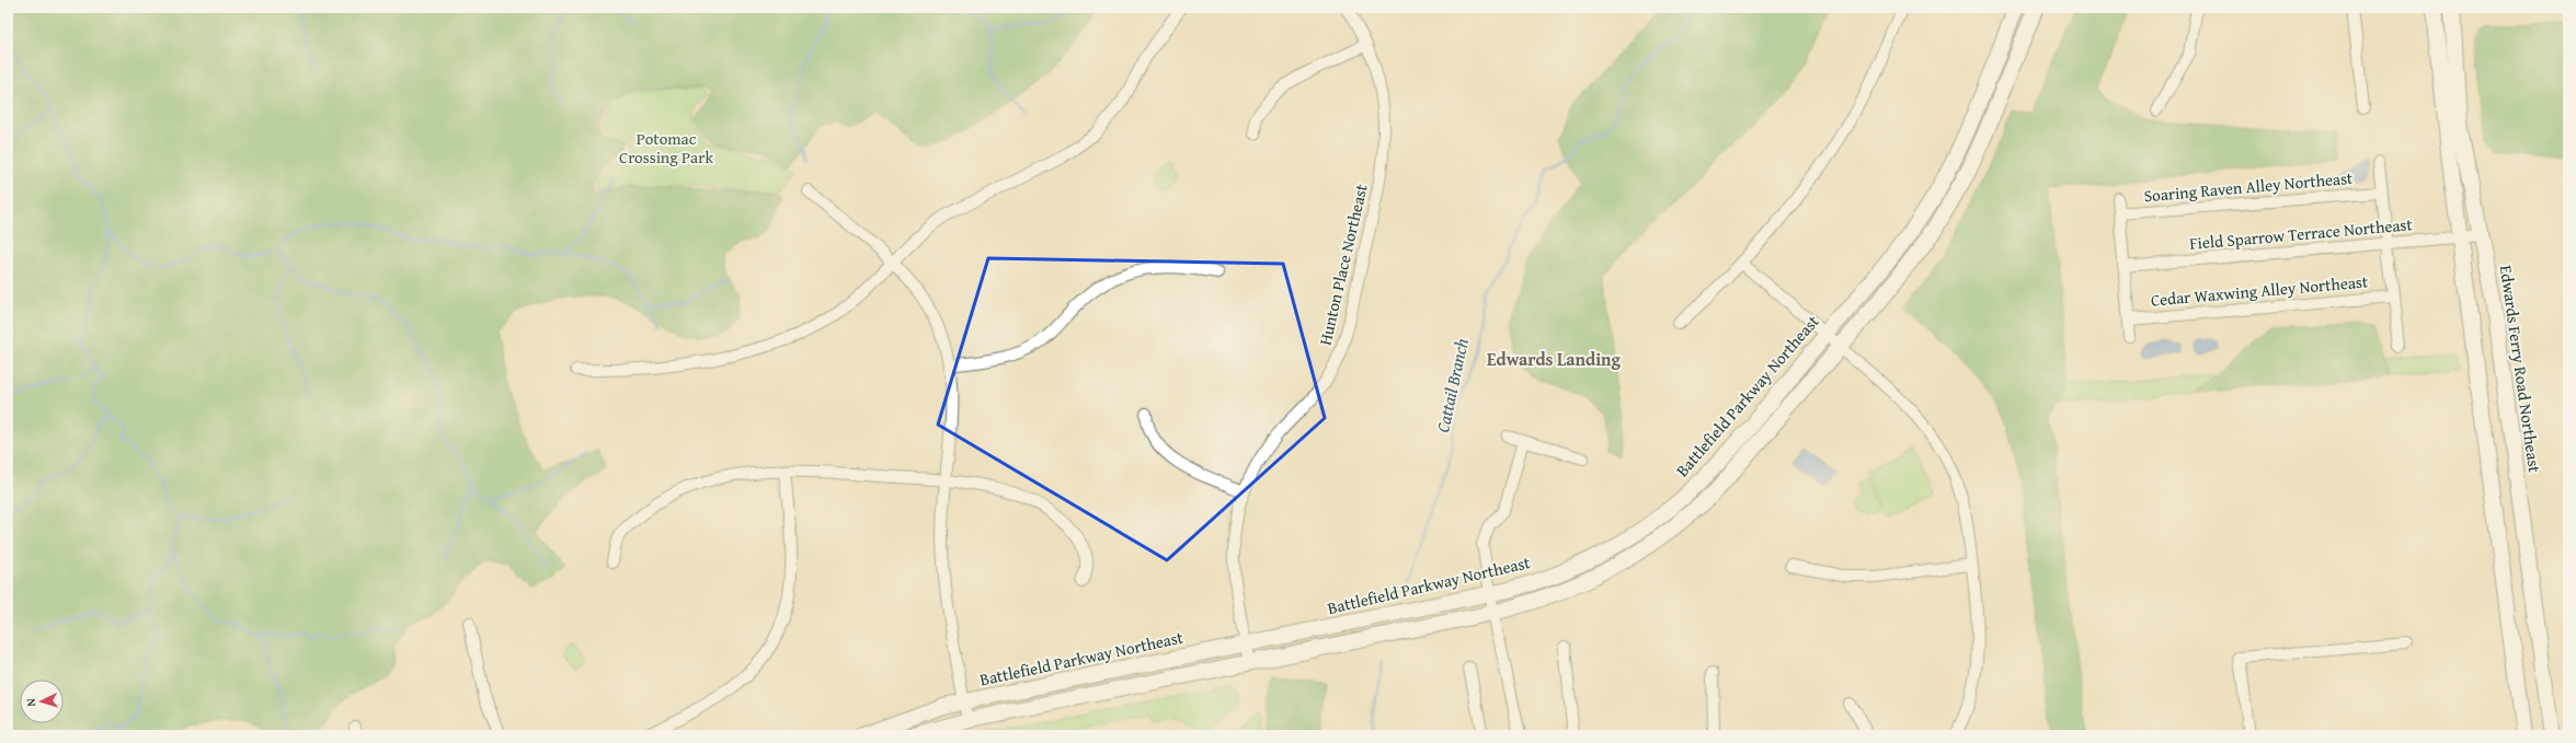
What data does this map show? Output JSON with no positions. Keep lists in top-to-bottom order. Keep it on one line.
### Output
{"streets":{"main road":["Edwards Ferry Road Northeast","Battlefield Parkway Northeast"],"street":["Soaring Raven Alley Northeast","Field Sparrow Terrace Northeast","Hunton Place Northeast","Cedar Waxwing Alley Northeast"]},"crossings":[["Field Sparrow Terrace Northeast","Edwards Ferry Road Northeast"],["Hunton Place Northeast","Battlefield Parkway Northeast"]],"districts":["Edwards Landing"],"water":["Cattail Branch"],"parks":["Potomac Crossing Park"],"north":"left"}
